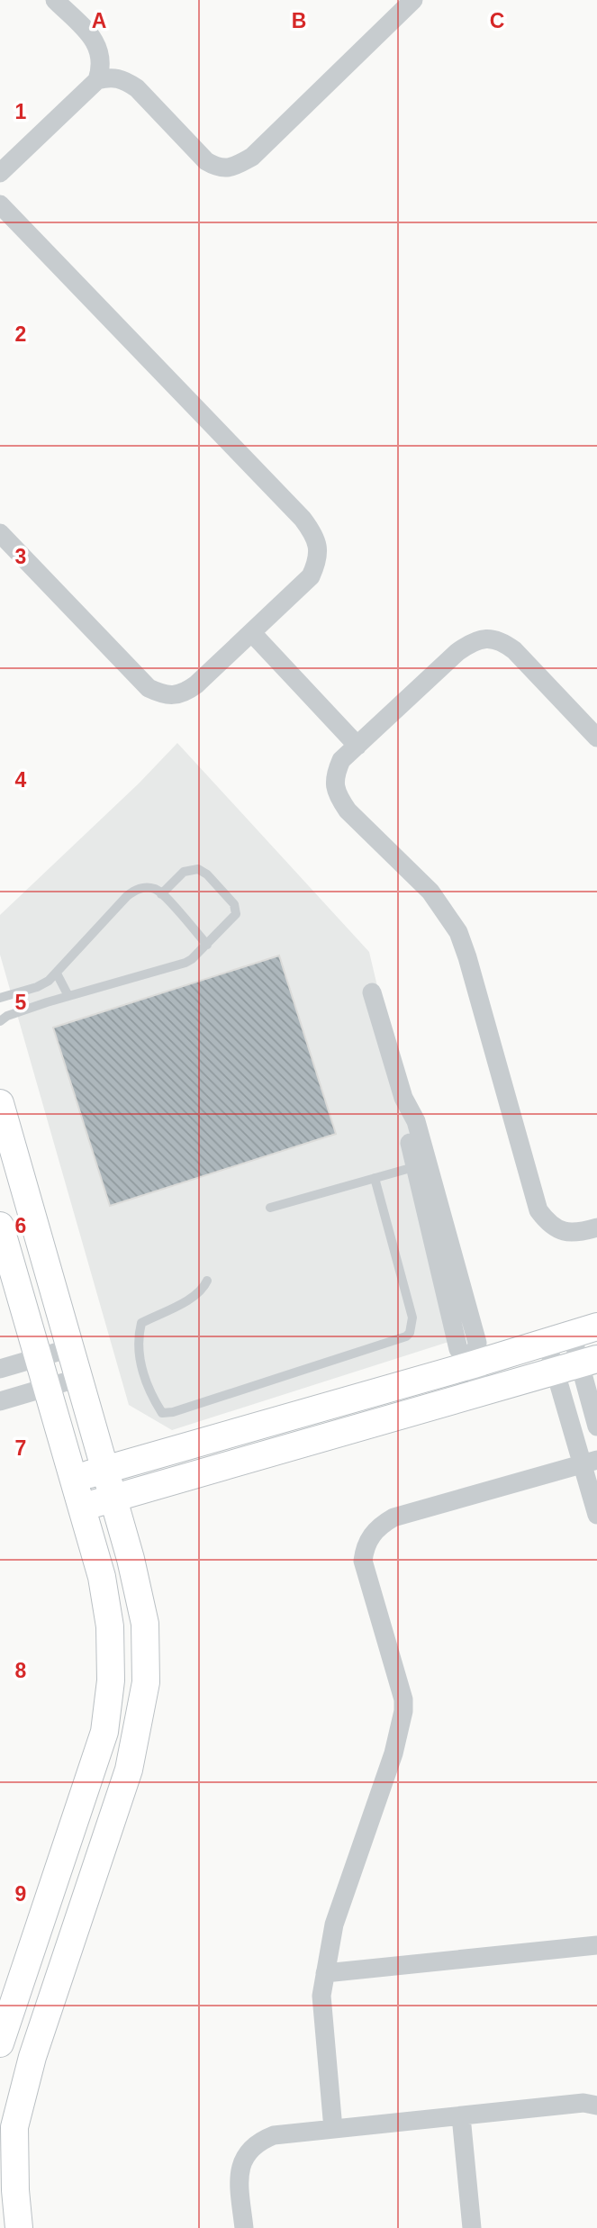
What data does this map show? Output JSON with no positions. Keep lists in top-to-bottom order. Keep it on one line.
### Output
{"grid":{"columns":["A","B","C"],"rows":["1","2","3","4","5","6","7","8","9"]}}
